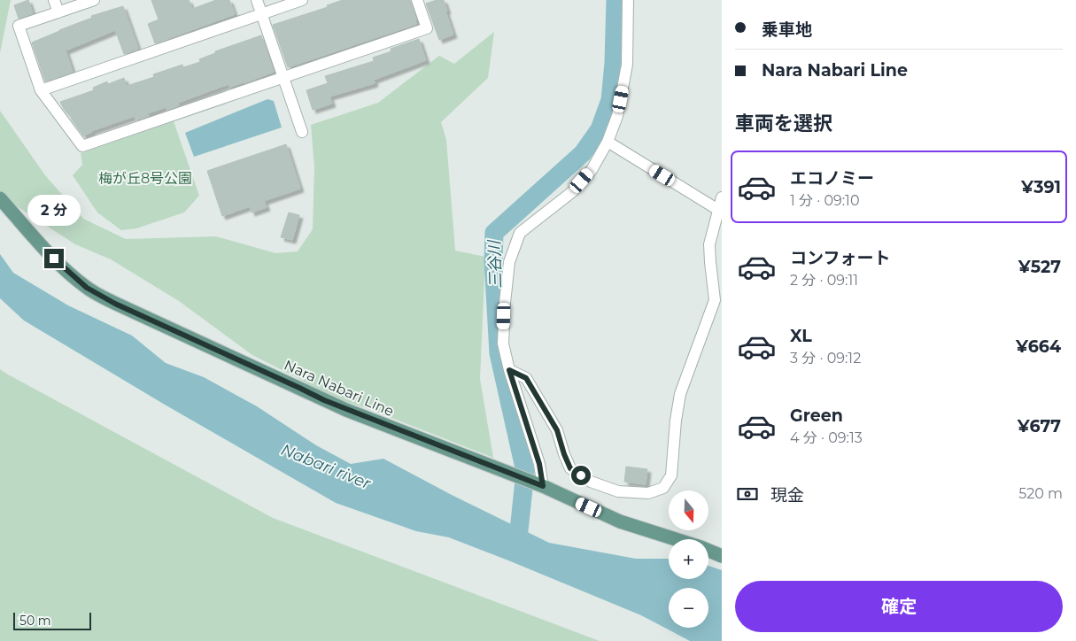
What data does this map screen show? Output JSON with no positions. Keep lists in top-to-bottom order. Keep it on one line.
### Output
{"streets":{"main road":["Nara Nabari Line"]},"water":["三谷川","Nabari river"],"parks":["梅が丘8号公園"],"scale_bar":"50 m","north":"bottom","page":{"banner":["乗車地","Nara Nabari Line"],"heading":"車両を選択","list":[{"name":"エコノミー","note":"1 分 · 09:10","value":"¥391"},{"name":"コンフォート","note":"2 分 · 09:11","value":"¥527"},{"name":"XL","note":"3 分 · 09:12","value":"¥664"},{"name":"Green","note":"4 分 · 09:13","value":"¥677"}],"bubble":"2 分","pay":["現金","520 m"],"map_buttons":["+","−"],"buttons":"確定","scale":"50 m"}}
